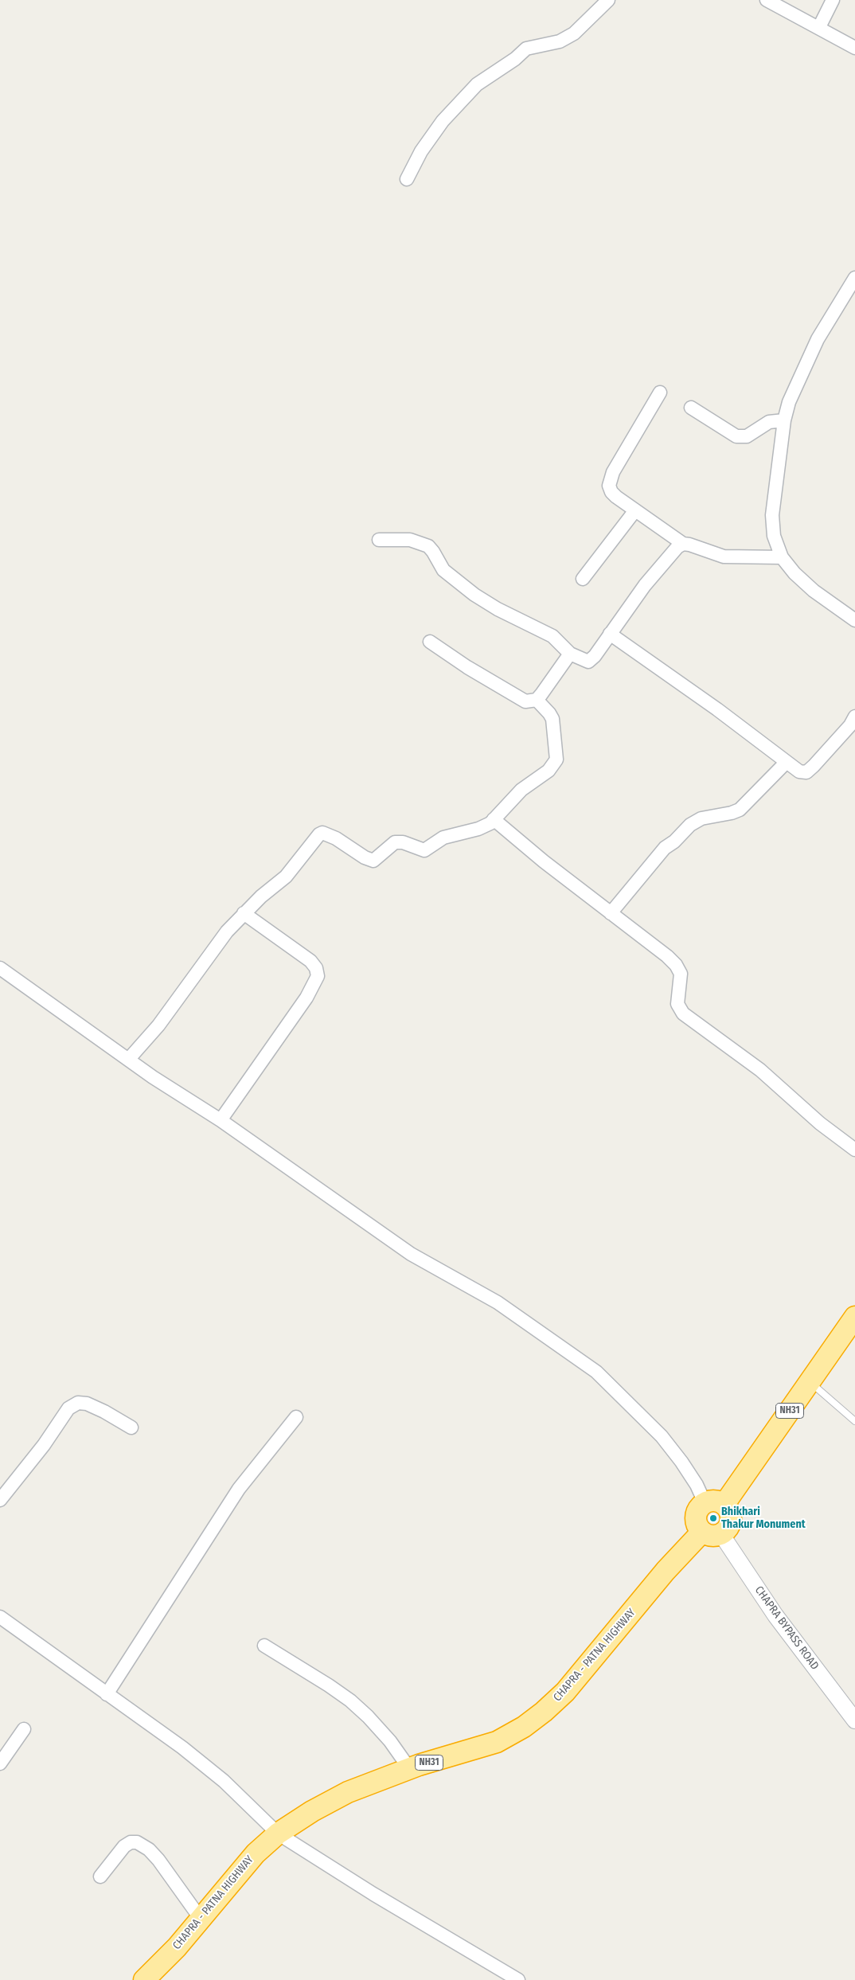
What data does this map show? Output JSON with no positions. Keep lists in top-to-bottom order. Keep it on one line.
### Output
{"streets":{"highway":["NH31","CHAPRA - PATNA HIGHWAY"],"street":["CHAPRA BYPASS ROAD"]},"crossings":[["NH31","CHAPRA BYPASS ROAD"],["NH31","CHAPRA - PATNA HIGHWAY"],["CHAPRA BYPASS ROAD","CHAPRA - PATNA HIGHWAY"]],"places":["Bhikhari Thakur Monument"]}
